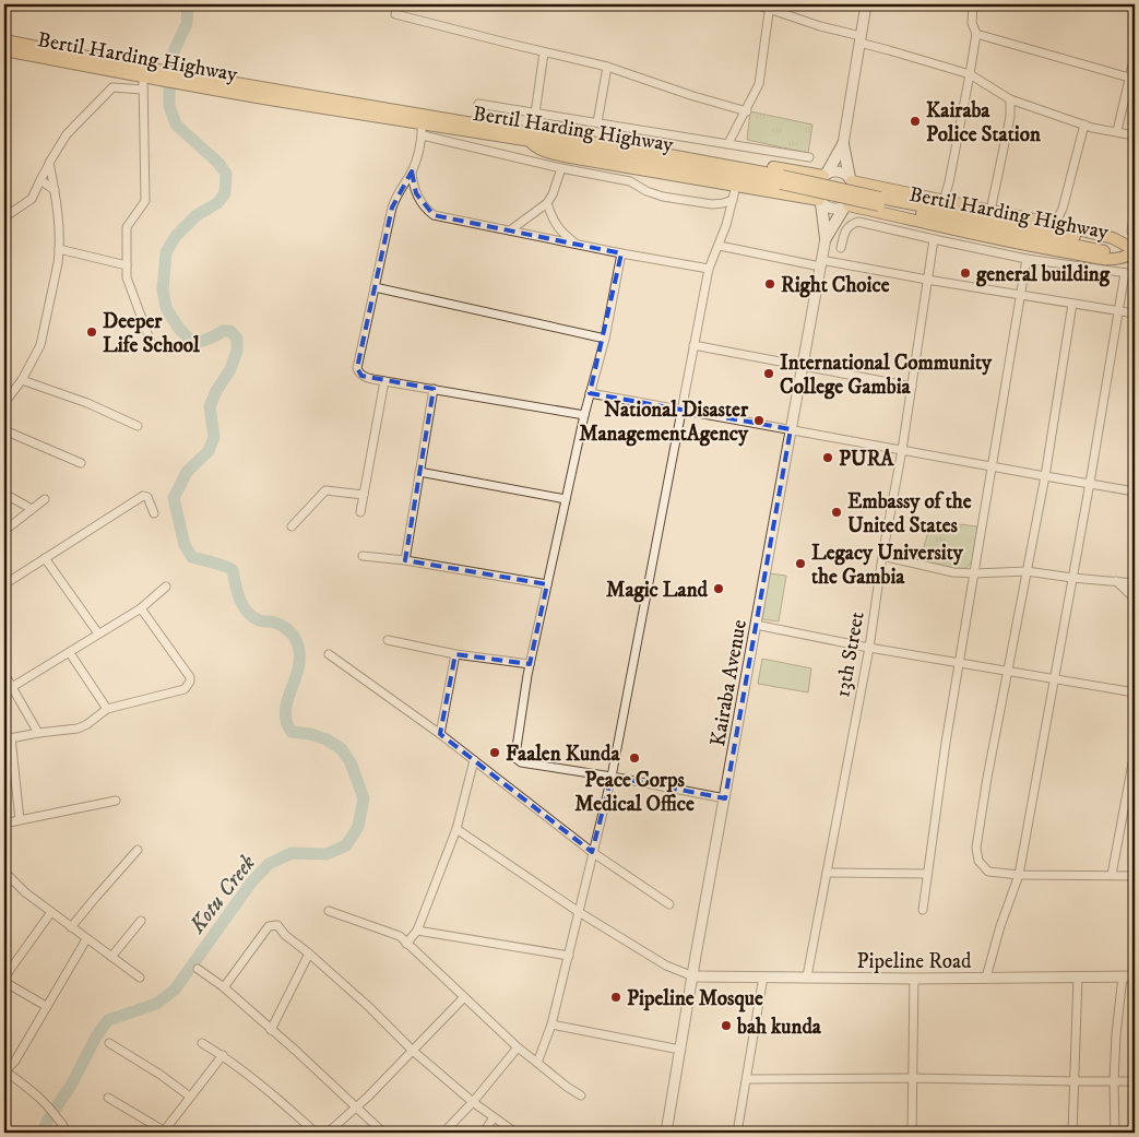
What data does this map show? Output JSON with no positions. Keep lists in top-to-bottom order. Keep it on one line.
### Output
{"streets":{"main road":["Bertil Harding Highway"],"street":["13th Street","Kairaba Avenue","Pipeline Road"]},"crossings":[["13th Street","Pipeline Road"],["Kairaba Avenue","Pipeline Road"]],"water":["Kotu Creek"],"places":["Kairaba Police Station","general building","Right Choice","Deeper Life School","International Community College Gambia","National Disaster ManagementAgency","PURA","Embassy of the United States","Legacy University the Gambia","Magic Land","Faalen Kunda","Peace Corps Medical Office","Pipeline Mosque","bah kunda"]}
